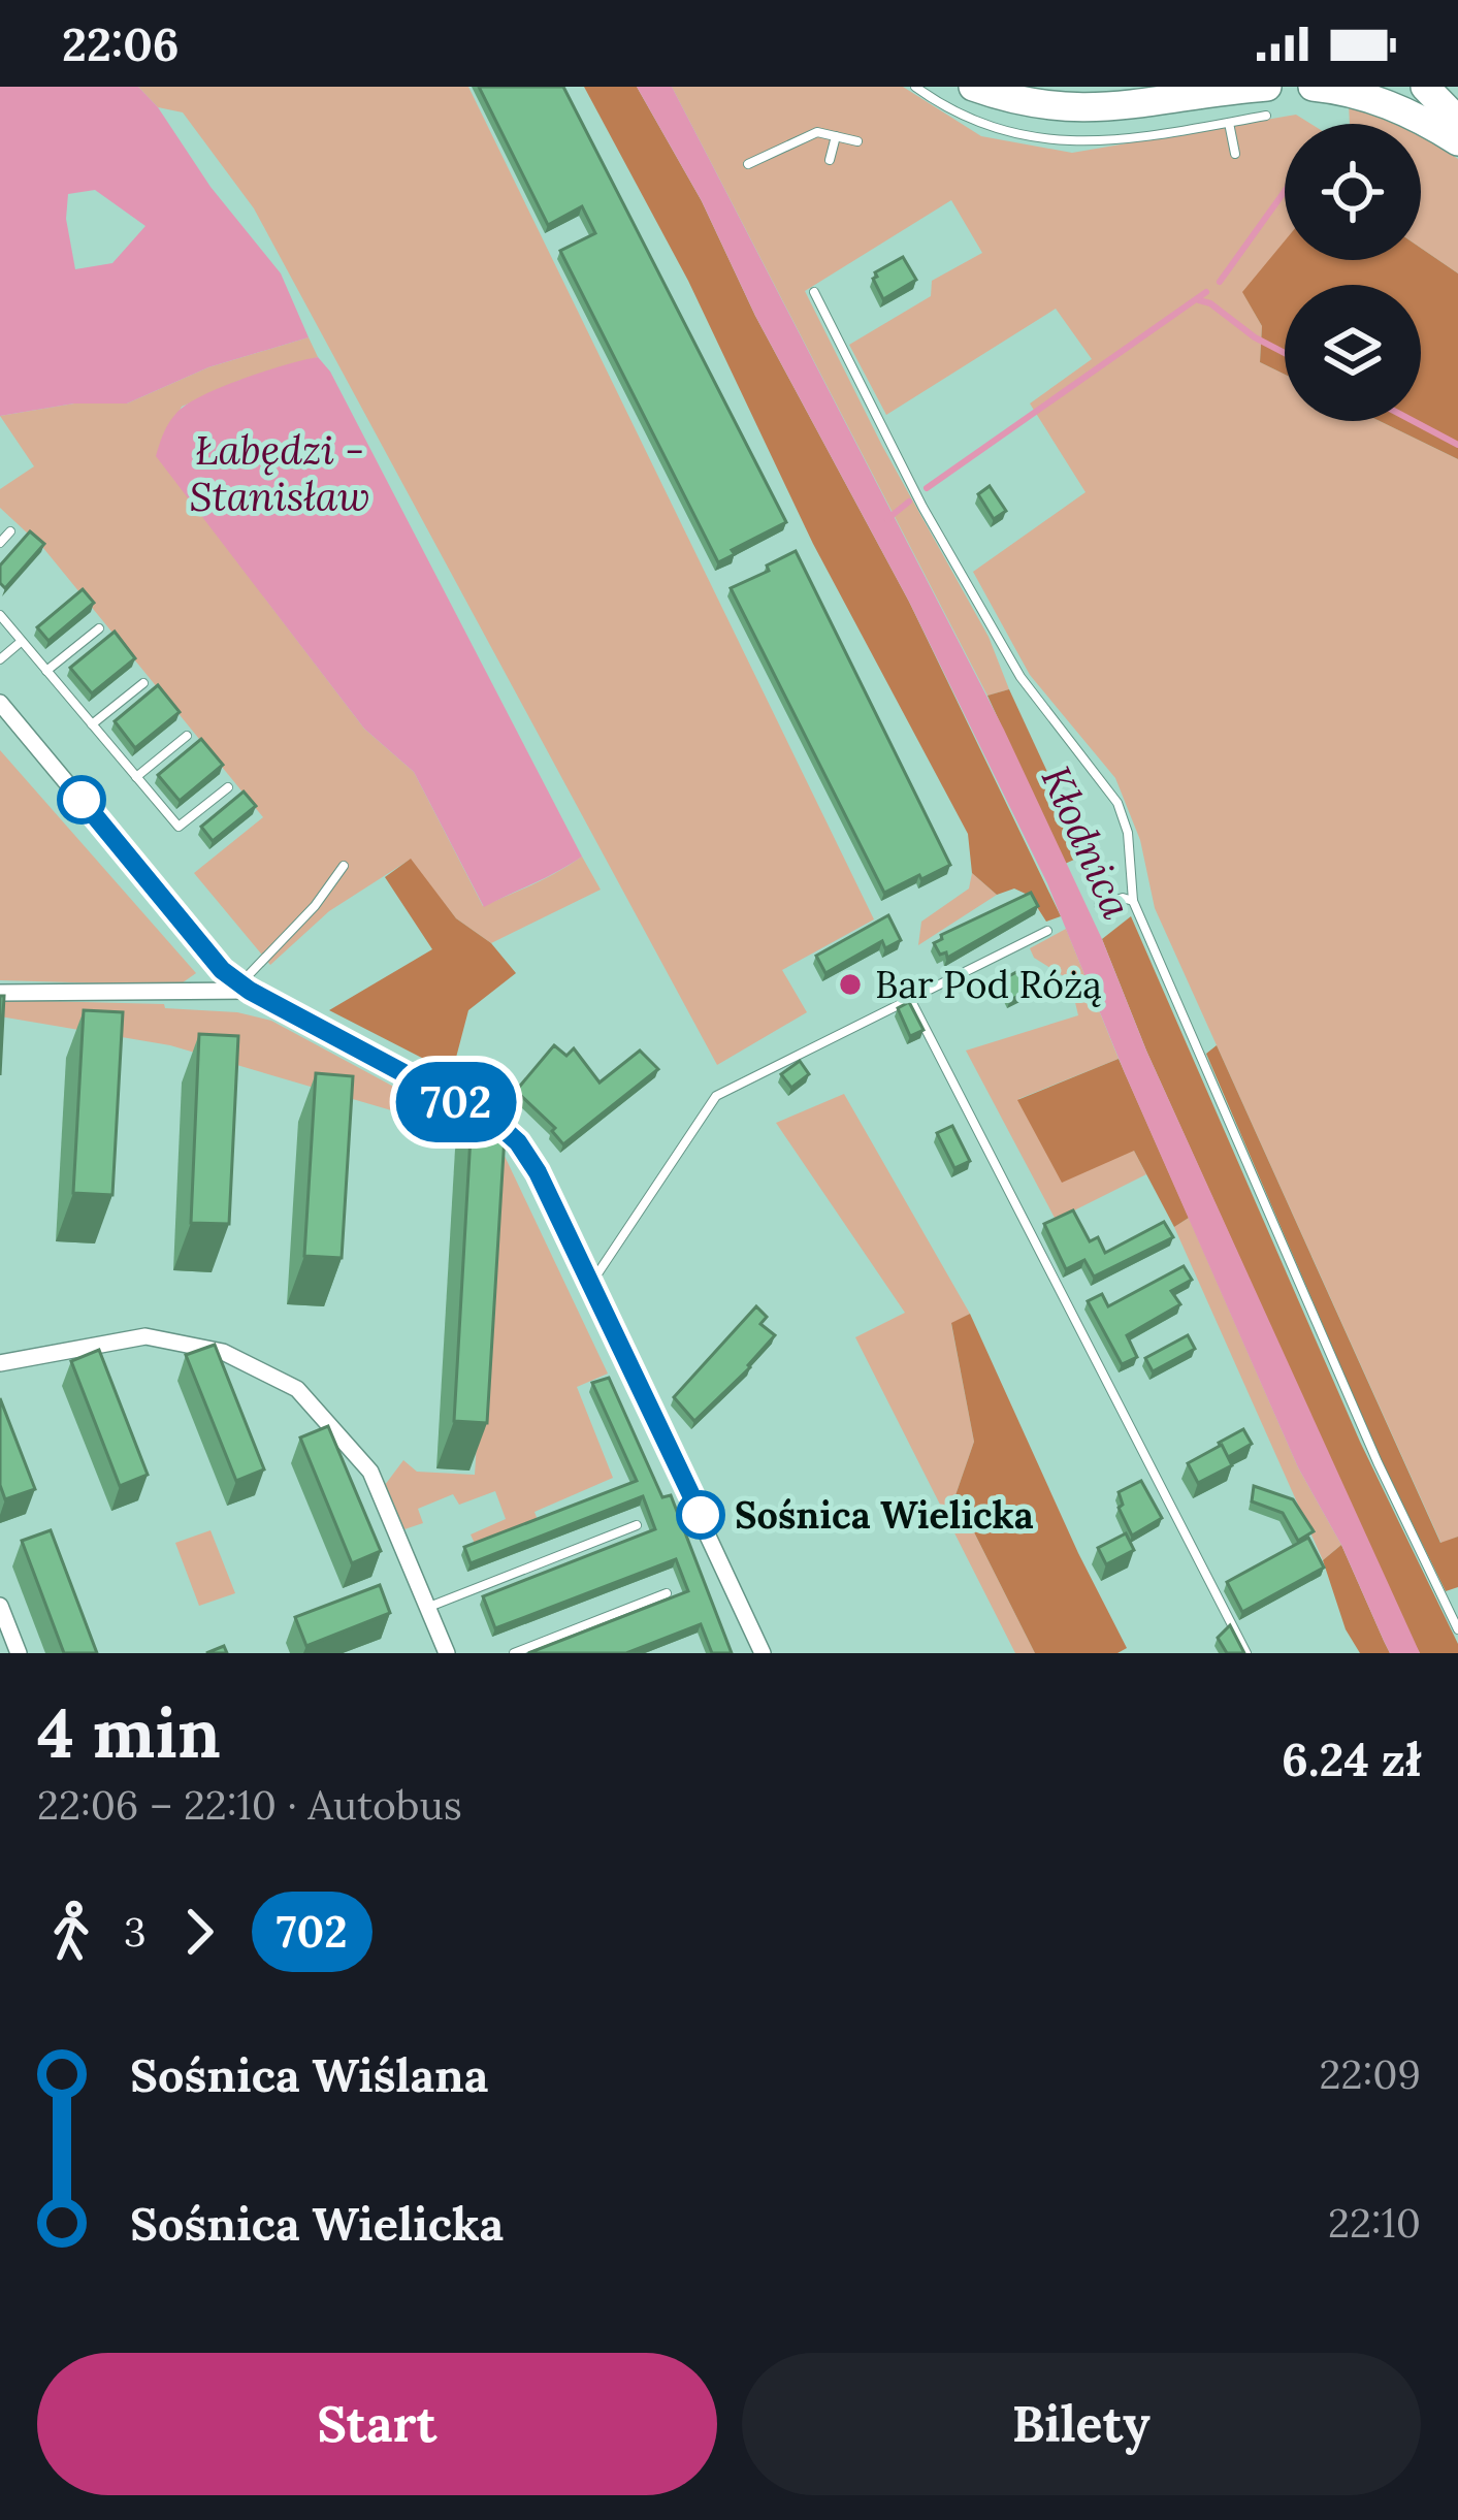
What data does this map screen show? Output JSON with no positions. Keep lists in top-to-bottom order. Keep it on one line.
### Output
{"water":["Łabędzi - Stanisław","Kłodnica"],"places":["Bar Pod Różą","Sośnica Wielicka"],"lines":["bus line 702"],"page":{"status":"22:06","on_map":"702","heading":["4 min","22:06 – 22:10 · Autobus","6.24 zł"],"legs":["3","702"],"list":[{"name":"Sośnica Wiślana","value":"22:09"},{"name":"Sośnica Wielicka","value":"22:10"}],"buttons":["Start","Bilety"]}}
